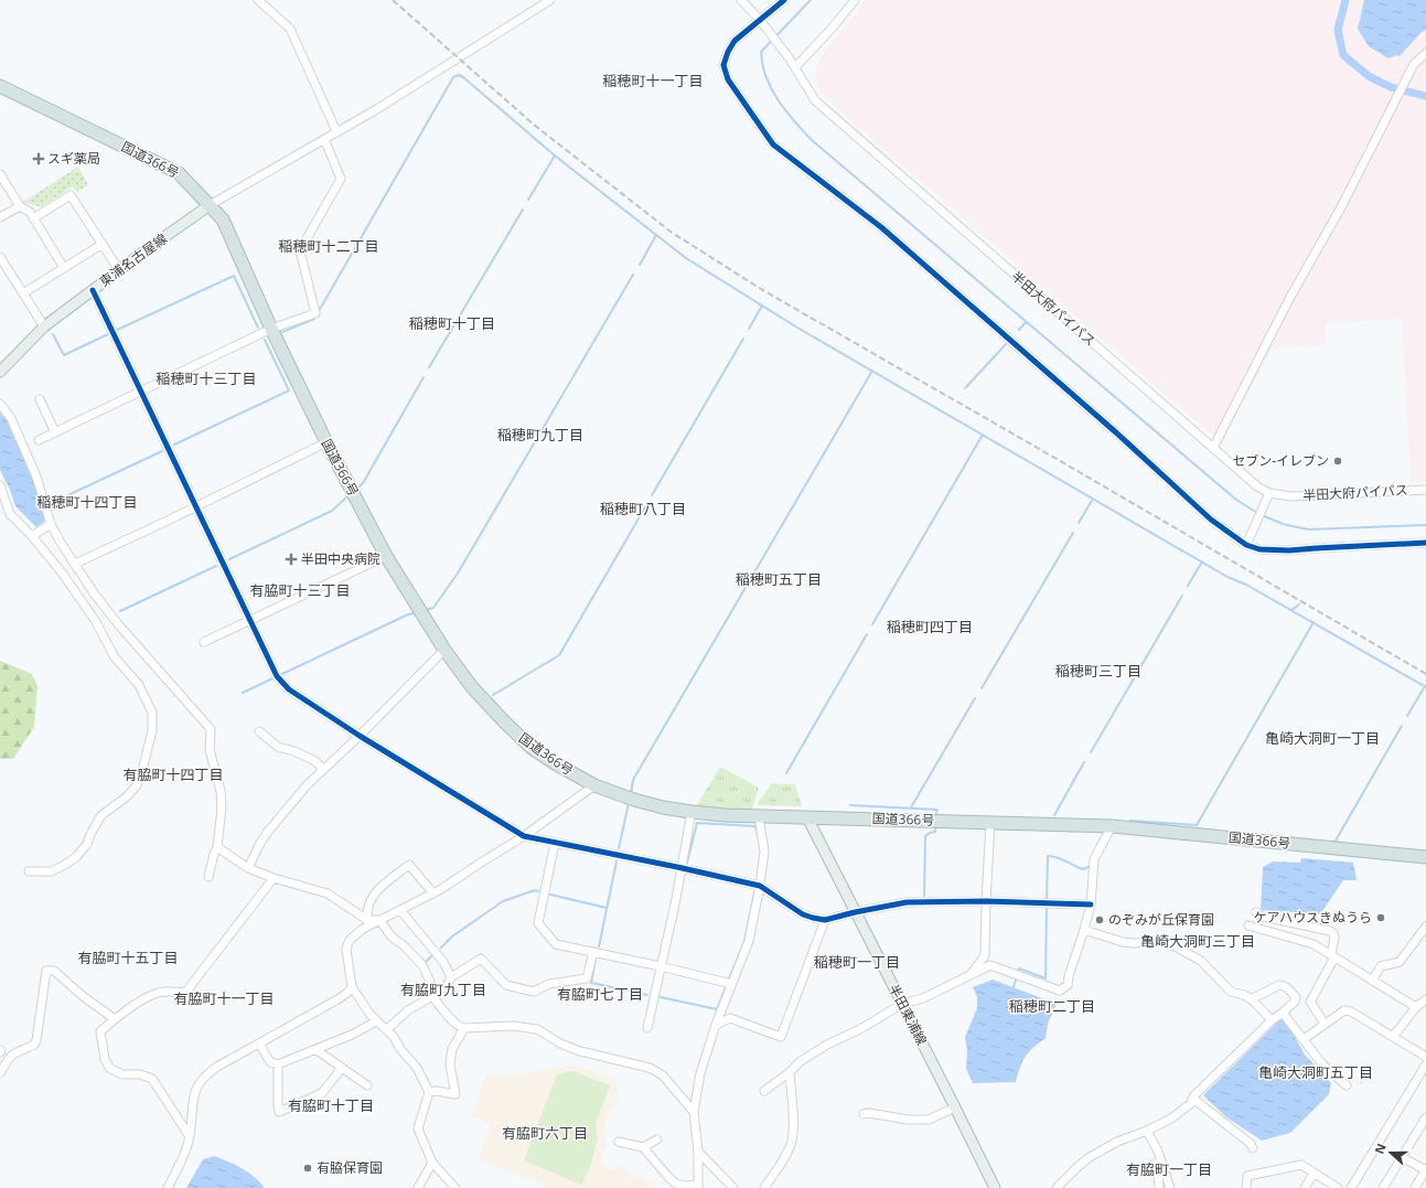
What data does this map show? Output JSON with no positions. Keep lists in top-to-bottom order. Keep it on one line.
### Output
{"streets":{"highway":["国道366号"],"main road":["東浦名古屋線","半田東浦線"],"street":["半田大府パイパス"]},"crossings":[["国道366号","東浦名古屋線"],["国道366号","半田東浦線"]],"districts":["稲穂町十一丁目","稲穂町十二丁目","稲穂町十丁目","稲穂町十三丁目","稲穂町九丁目","稲穂町十四丁目","稲穂町八丁目","稲穂町五丁目","有脇町十三丁目","稲穂町四丁目","稲穂町三丁目","亀崎大洞町一丁目","有脇町十四丁目","亀崎大洞町三丁目","有脇町十五丁目","稲穂町一丁目","有脇町九丁目","有脇町七丁目","有脇町十一丁目","稲穂町二丁目","亀崎大洞町五丁目","有脇町十丁目","有脇町六丁目","有脇町一丁目"],"places":{"health":["スギ薬局","半田中央病院"],"other":["セブン-イレブン","ケアハウスきぬうら","のぞみが丘保育園","有脇保育園"]},"north":"left"}
